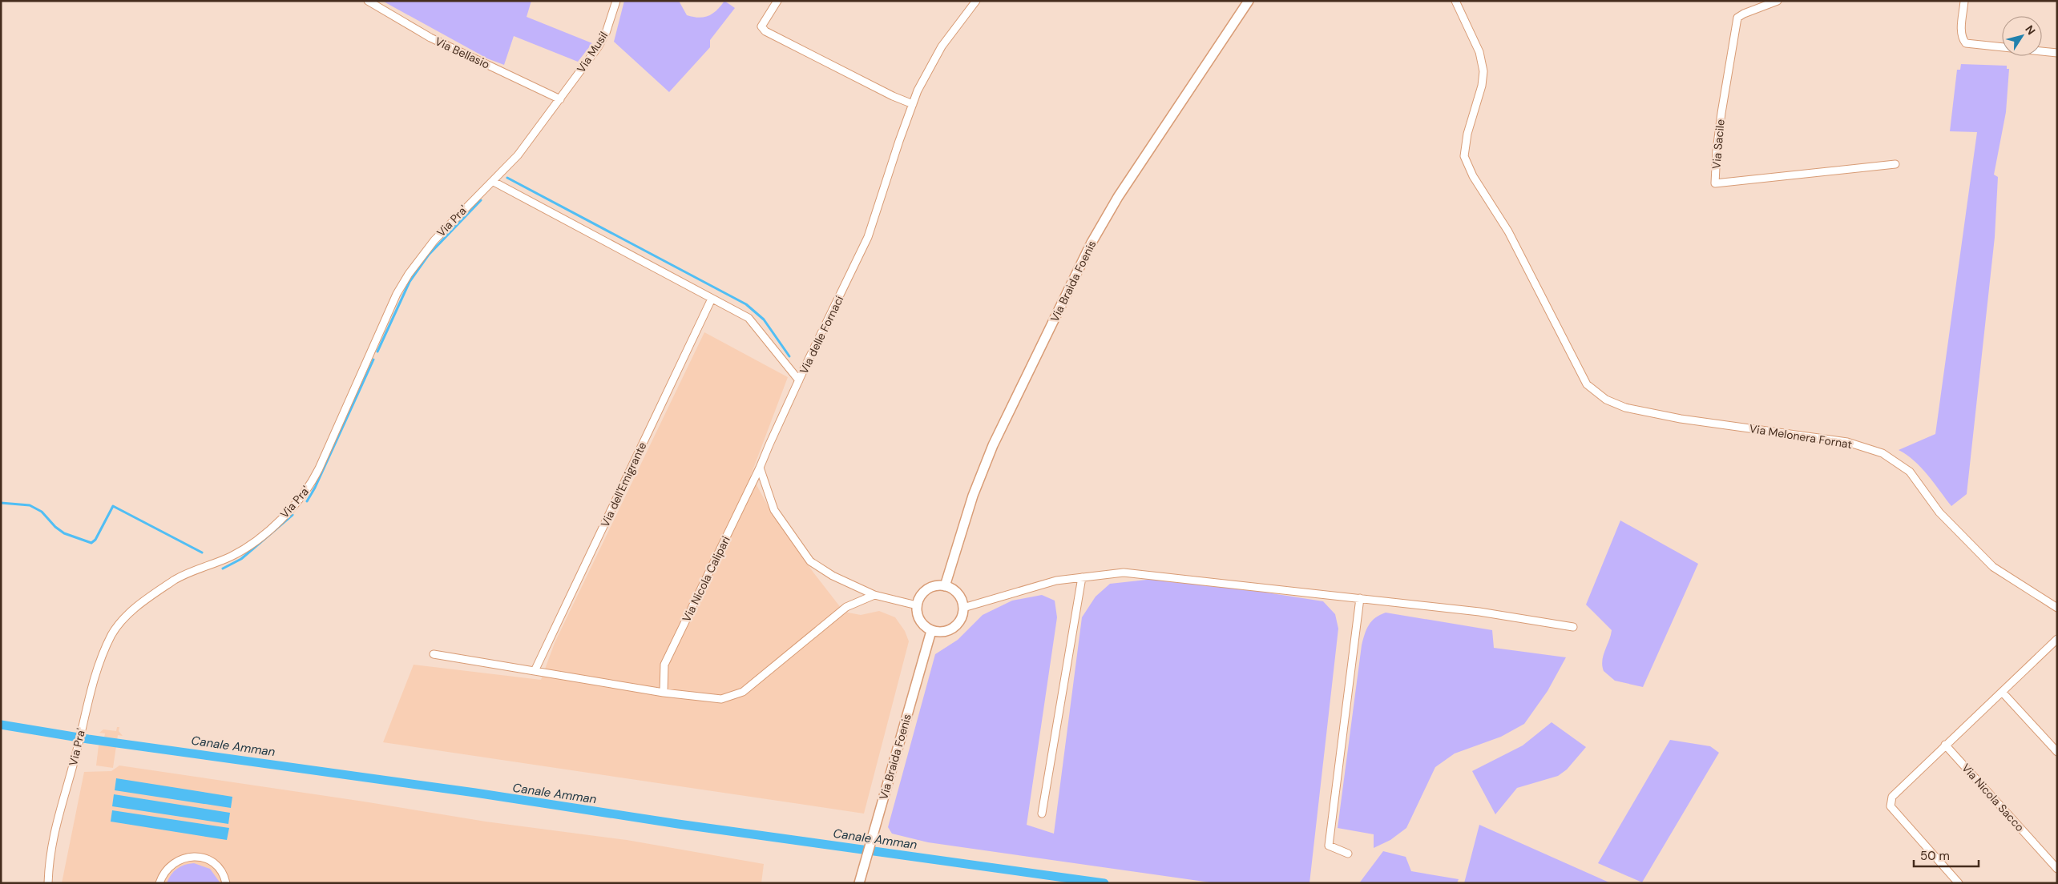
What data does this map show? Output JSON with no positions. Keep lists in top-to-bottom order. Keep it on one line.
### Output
{"streets":{"street":["Via Musil","Via Bellasio","Via Sacile","Via Pra'","Via Braida Foenis","Via delle Fornaci","Via Melonera Fornat","Via dell'Emigrante","Via Nicola Calipari","Via Nicola Sacco"]},"crossings":[["Via Musil","Via Bellasio"],["Via Musil","Via Pra'"],["Via Bellasio","Via Pra'"],["Via delle Fornaci","Via Nicola Calipari"]],"water":["Canale Amman"],"scale_bar":"50 m","north":"top right"}
